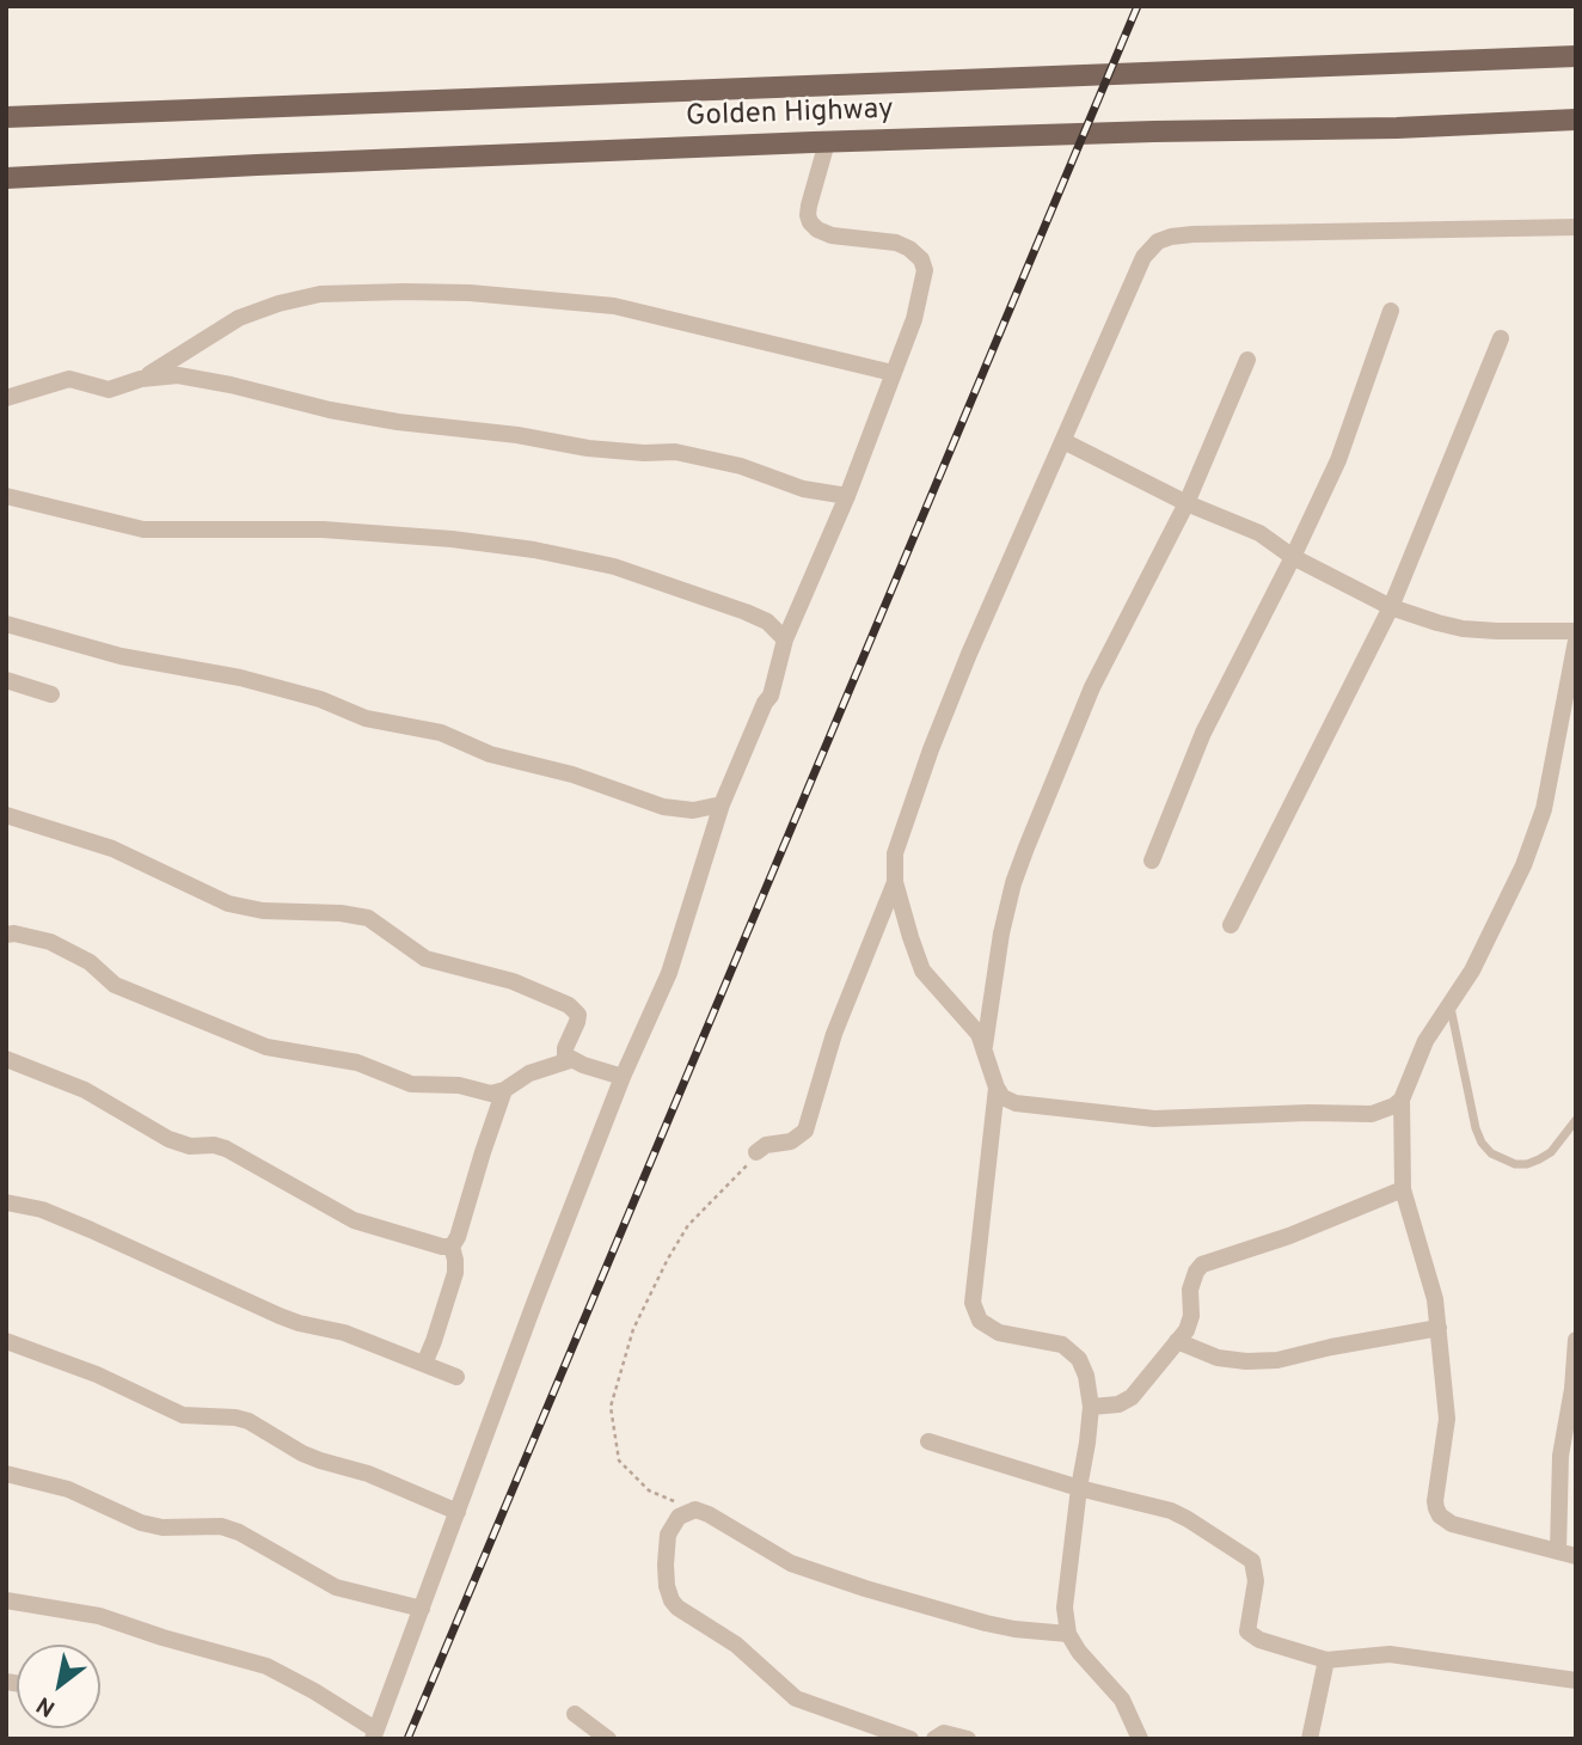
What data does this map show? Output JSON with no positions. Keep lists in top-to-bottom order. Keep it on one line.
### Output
{"streets":{"main road":["Golden Highway"]},"north":"bottom left"}
